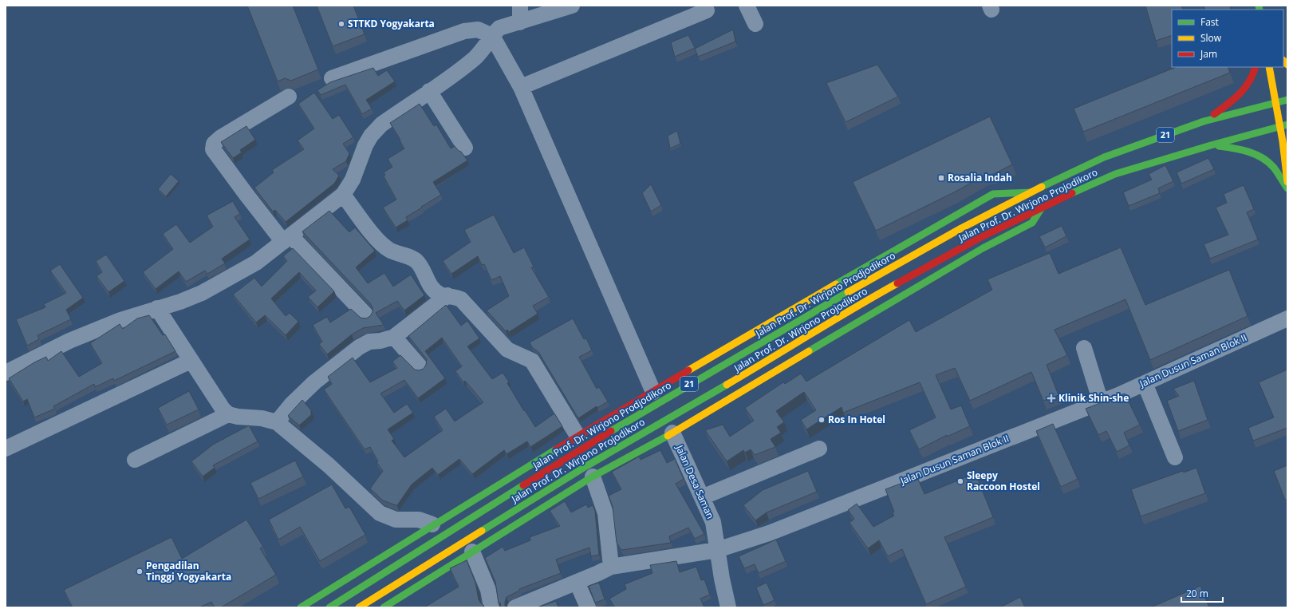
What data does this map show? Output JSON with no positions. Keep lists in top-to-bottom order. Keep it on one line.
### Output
{"streets":{"main road":["21","Jalan Prof. Dr. Wirjono Projodikoro","Jalan Prof. Dr. Wirjono Prodjodikoro"],"street":["Jalan Dusun Saman Blok II","Jalan Desa Saman"]},"crossings":[["21","Jalan Prof. Dr. Wirjono Projodikoro"],["Jalan Prof. Dr. Wirjono Projodikoro","Jalan Prof. Dr. Wirjono Prodjodikoro"],["Jalan Dusun Saman Blok II","Jalan Desa Saman"]],"places":{"other":["STTKD Yogyakarta","Ros In Hotel","Sleepy Raccoon Hostel","Pengadilan Tinggi Yogyakarta"],"transit":["Rosalia Indah"],"health":["Klinik Shin-she"]},"legend":["Fast","Slow","Jam"],"scale_bar":"20 m"}
